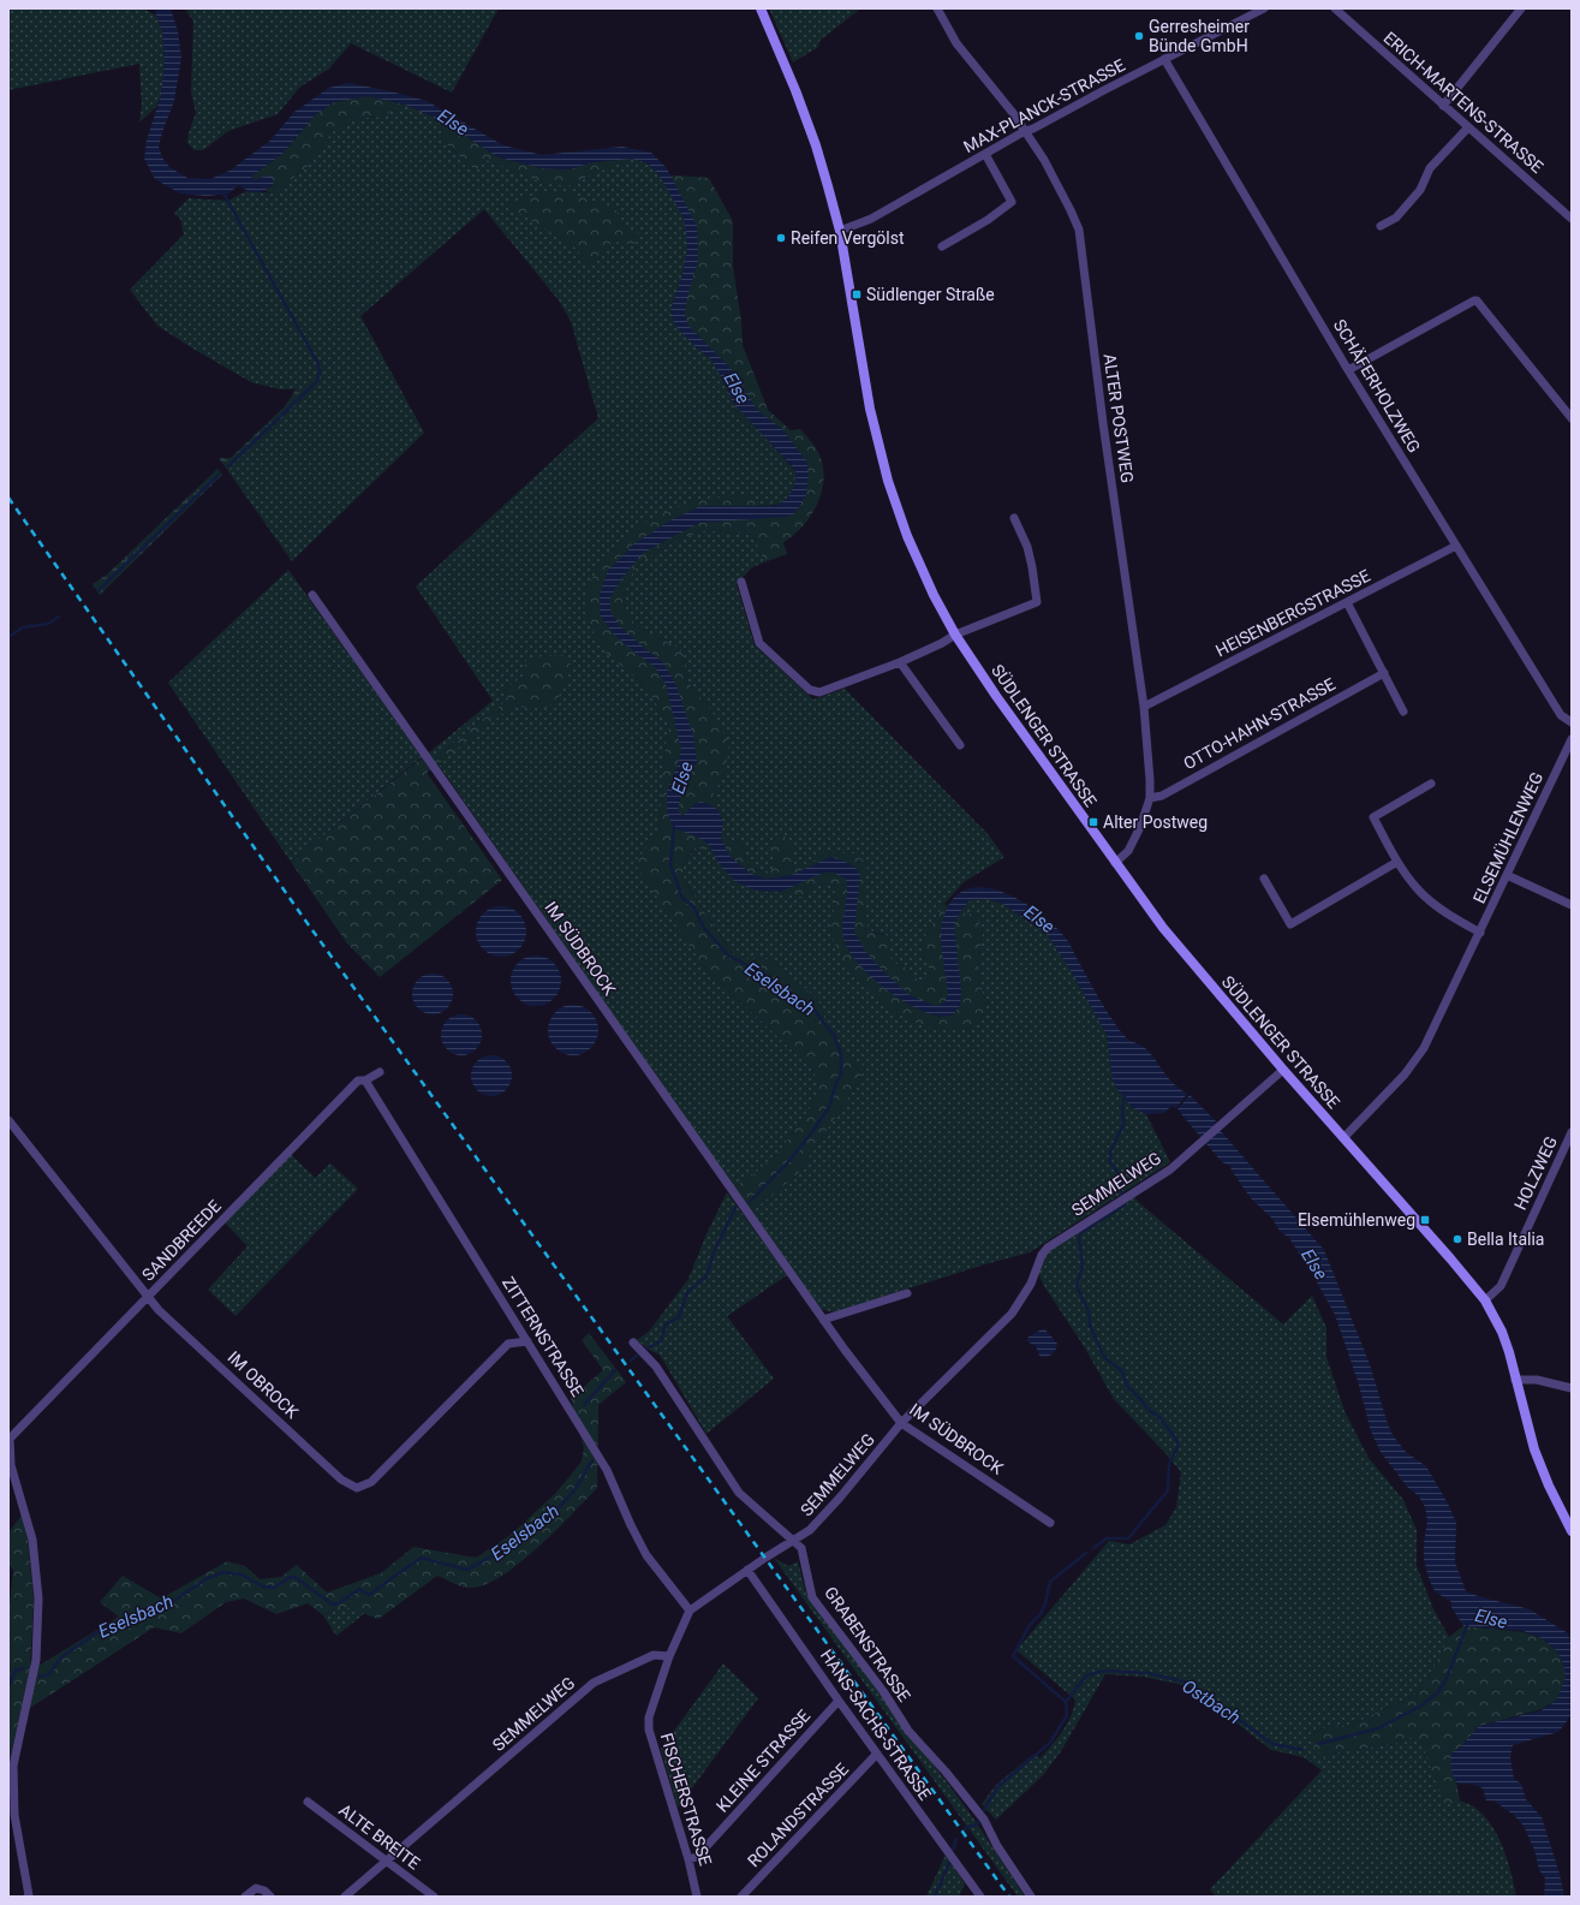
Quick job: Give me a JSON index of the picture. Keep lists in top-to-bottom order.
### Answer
{
  "streets": {
    "main road": ["SÜDLENGER STRASSE"],
    "street": [
      "ERICH-MARTENS-STRASSE",
      "MAX-PLANCK-STRASSE",
      "SCHÄFERHOLZWEG",
      "ALTER POSTWEG",
      "HEISENBERGSTRASSE",
      "OTTO-HAHN-STRASSE",
      "ELSEMÜHLENWEG",
      "IM SÜDBROCK",
      "HOLZWEG",
      "SEMMELWEG",
      "SANDBREEDE",
      "ZITTERNSTRASSE",
      "IM OBROCK",
      "GRABENSTRASSE",
      "HANS-SACHS-STRASSE",
      "KLEINE STRASSE",
      "FISCHERSTRASSE",
      "ROLANDSTRASSE",
      "ALTE BREITE"
    ]
  },
  "crossings": [
    ["MAX-PLANCK-STRASSE", "SCHÄFERHOLZWEG"],
    ["MAX-PLANCK-STRASSE", "ALTER POSTWEG"],
    ["MAX-PLANCK-STRASSE", "SÜDLENGER STRASSE"],
    ["SCHÄFERHOLZWEG", "HEISENBERGSTRASSE"],
    ["ALTER POSTWEG", "HEISENBERGSTRASSE"],
    ["ALTER POSTWEG", "OTTO-HAHN-STRASSE"],
    ["ALTER POSTWEG", "SÜDLENGER STRASSE"],
    ["SÜDLENGER STRASSE", "ELSEMÜHLENWEG"],
    ["SÜDLENGER STRASSE", "HOLZWEG"],
    ["SÜDLENGER STRASSE", "SEMMELWEG"],
    ["IM SÜDBROCK", "SEMMELWEG"],
    ["SEMMELWEG", "ZITTERNSTRASSE"],
    ["SEMMELWEG", "GRABENSTRASSE"],
    ["SEMMELWEG", "HANS-SACHS-STRASSE"],
    ["SEMMELWEG", "FISCHERSTRASSE"],
    ["SEMMELWEG", "ALTE BREITE"],
    ["SANDBREEDE", "ZITTERNSTRASSE"],
    ["SANDBREEDE", "IM OBROCK"],
    ["ZITTERNSTRASSE", "IM OBROCK"],
    ["HANS-SACHS-STRASSE", "KLEINE STRASSE"],
    ["HANS-SACHS-STRASSE", "ROLANDSTRASSE"],
    ["KLEINE STRASSE", "FISCHERSTRASSE"]
  ],
  "water": ["Else", "Eselsbach", "Ostbach"],
  "places": {
    "other": ["Gerresheimer Bünde GmbH", "Reifen Vergölst", "Bella Italia"],
    "transit": ["Südlenger Straße", "Alter Postweg", "Elsemühlenweg"]
  }
}
